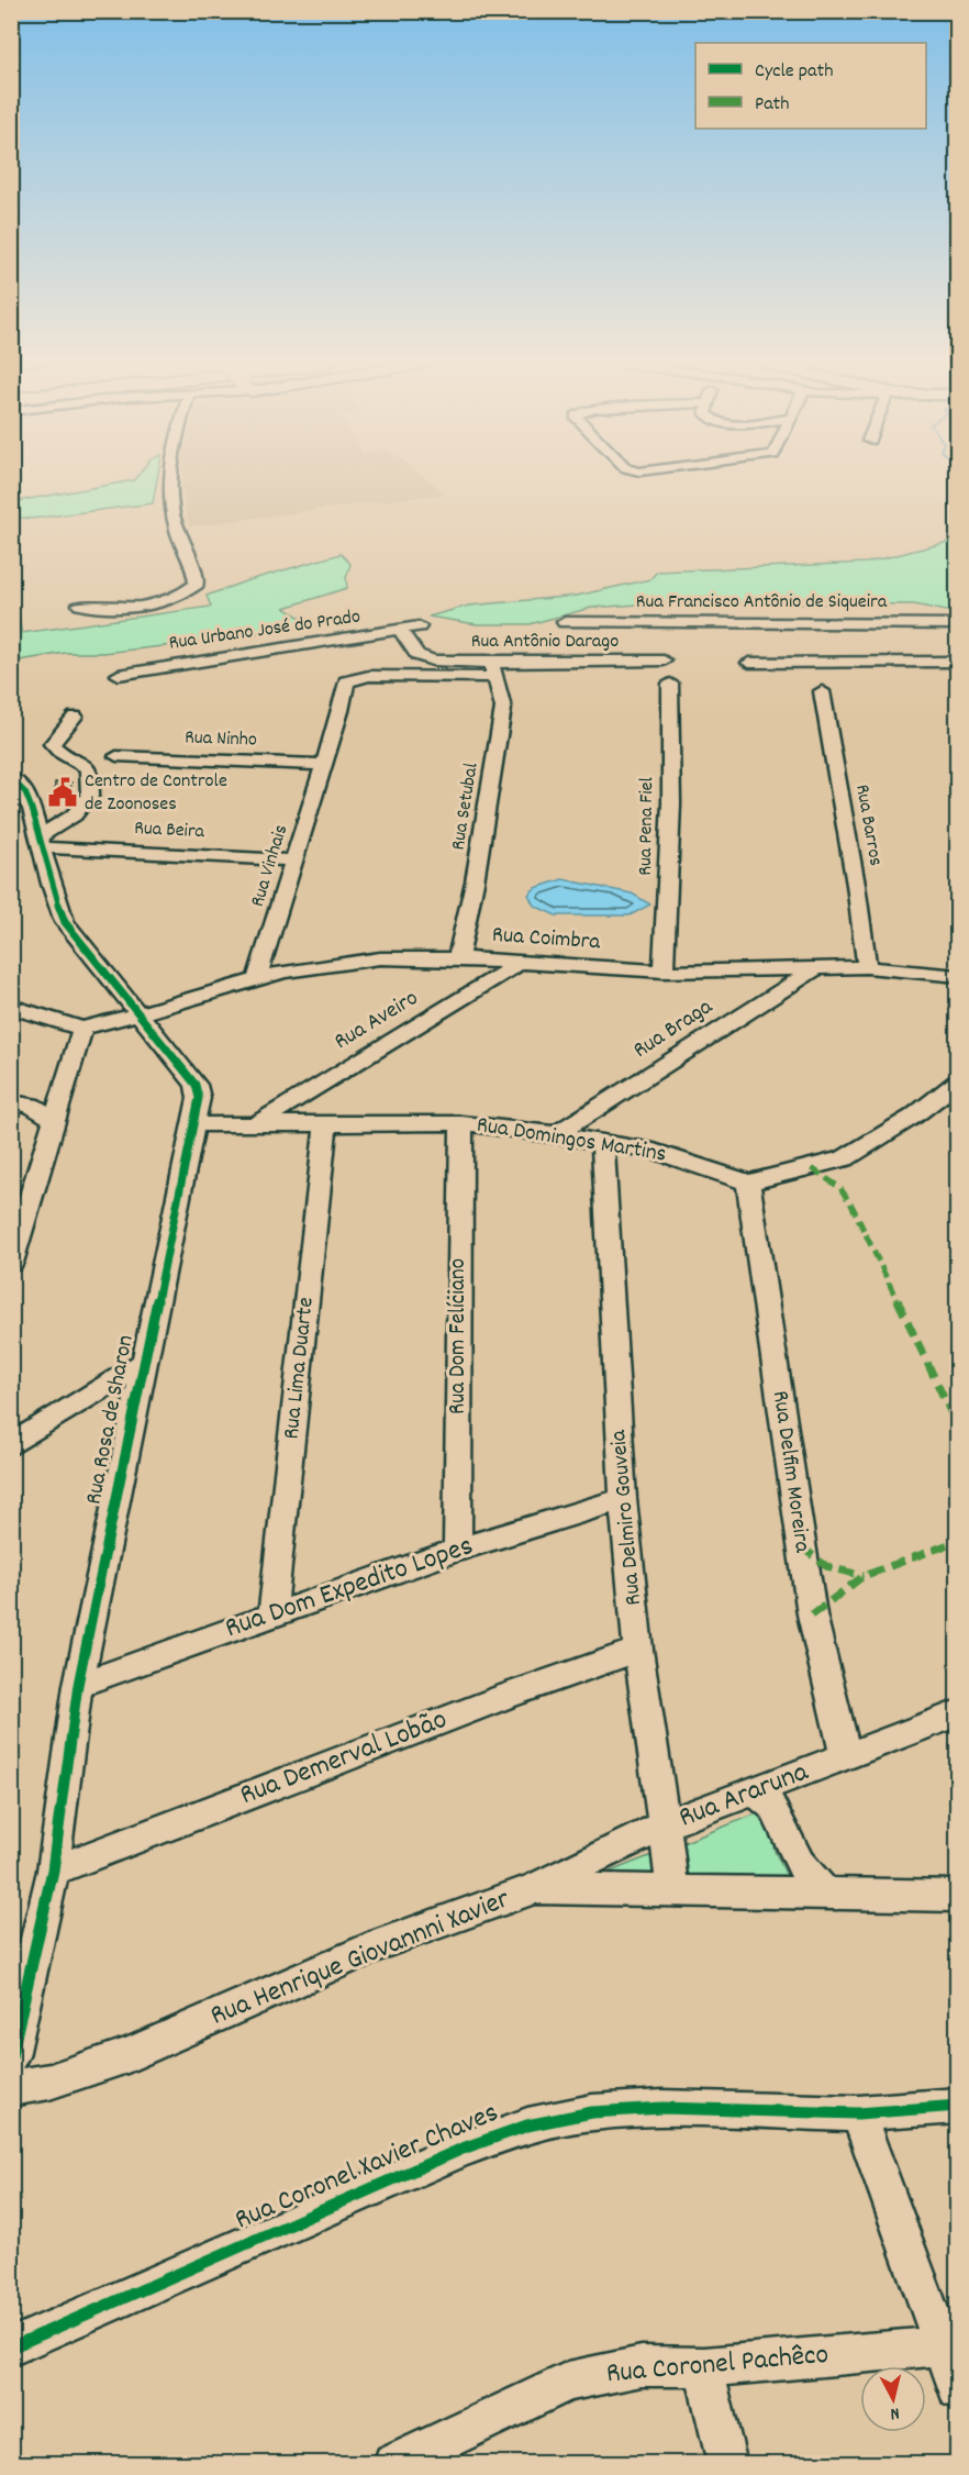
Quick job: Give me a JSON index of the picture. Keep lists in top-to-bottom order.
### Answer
{
  "streets": {
    "street": [
      "Rua Francisco Antônio de Siqueira",
      "Rua Urbano José do Prado",
      "Rua Antônio Darago",
      "Rua Ninho",
      "Rua Setubal",
      "Rua Barros",
      "Rua Pena Fiel",
      "Rua Beira",
      "Rua Vinhais",
      "Rua Coimbra",
      "Rua Aveiro",
      "Rua Braga",
      "Rua Domingos Martins",
      "Rua Dom Felíciano",
      "Rua Lima Duarte",
      "Rua Rosa de Sharon",
      "Rua Delfim Moreira",
      "Rua Delmiro Gouveia",
      "Rua Dom Expedito Lopes",
      "Rua Demerval Lobão",
      "Rua Araruna",
      "Rua Henrique Giovannni Xavier",
      "Rua Coronel Xavier Chaves",
      "Rua Coronel Pachêco"
    ]
  },
  "crossings": [
    ["Rua Francisco Antônio de Siqueira", "Rua Antônio Darago"],
    ["Rua Francisco Antônio de Siqueira", "Rua Pena Fiel"],
    ["Rua Antônio Darago", "Rua Setubal"],
    ["Rua Antônio Darago", "Rua Pena Fiel"],
    ["Rua Ninho", "Rua Vinhais"],
    ["Rua Setubal", "Rua Coimbra"],
    ["Rua Barros", "Rua Coimbra"],
    ["Rua Pena Fiel", "Rua Coimbra"],
    ["Rua Beira", "Rua Vinhais"],
    ["Rua Beira", "Rua Rosa de Sharon"],
    ["Rua Vinhais", "Rua Coimbra"],
    ["Rua Coimbra", "Rua Aveiro"],
    ["Rua Coimbra", "Rua Braga"],
    ["Rua Coimbra", "Rua Rosa de Sharon"],
    ["Rua Aveiro", "Rua Domingos Martins"],
    ["Rua Braga", "Rua Domingos Martins"],
    ["Rua Domingos Martins", "Rua Dom Felíciano"],
    ["Rua Domingos Martins", "Rua Lima Duarte"],
    ["Rua Domingos Martins", "Rua Rosa de Sharon"],
    ["Rua Domingos Martins", "Rua Delfim Moreira"],
    ["Rua Domingos Martins", "Rua Delmiro Gouveia"],
    ["Rua Dom Felíciano", "Rua Dom Expedito Lopes"],
    ["Rua Lima Duarte", "Rua Dom Expedito Lopes"],
    ["Rua Rosa de Sharon", "Rua Dom Expedito Lopes"],
    ["Rua Rosa de Sharon", "Rua Demerval Lobão"],
    ["Rua Delfim Moreira", "Rua Araruna"],
    ["Rua Delmiro Gouveia", "Rua Dom Expedito Lopes"],
    ["Rua Delmiro Gouveia", "Rua Demerval Lobão"],
    ["Rua Delmiro Gouveia", "Rua Araruna"],
    ["Rua Delmiro Gouveia", "Rua Henrique Giovannni Xavier"],
    ["Rua Araruna", "Rua Henrique Giovannni Xavier"]
  ],
  "places": {
    "public building": ["Centro de Controle de Zoonoses"]
  },
  "legend": ["Cycle path", "Path"],
  "north": "bottom"
}
